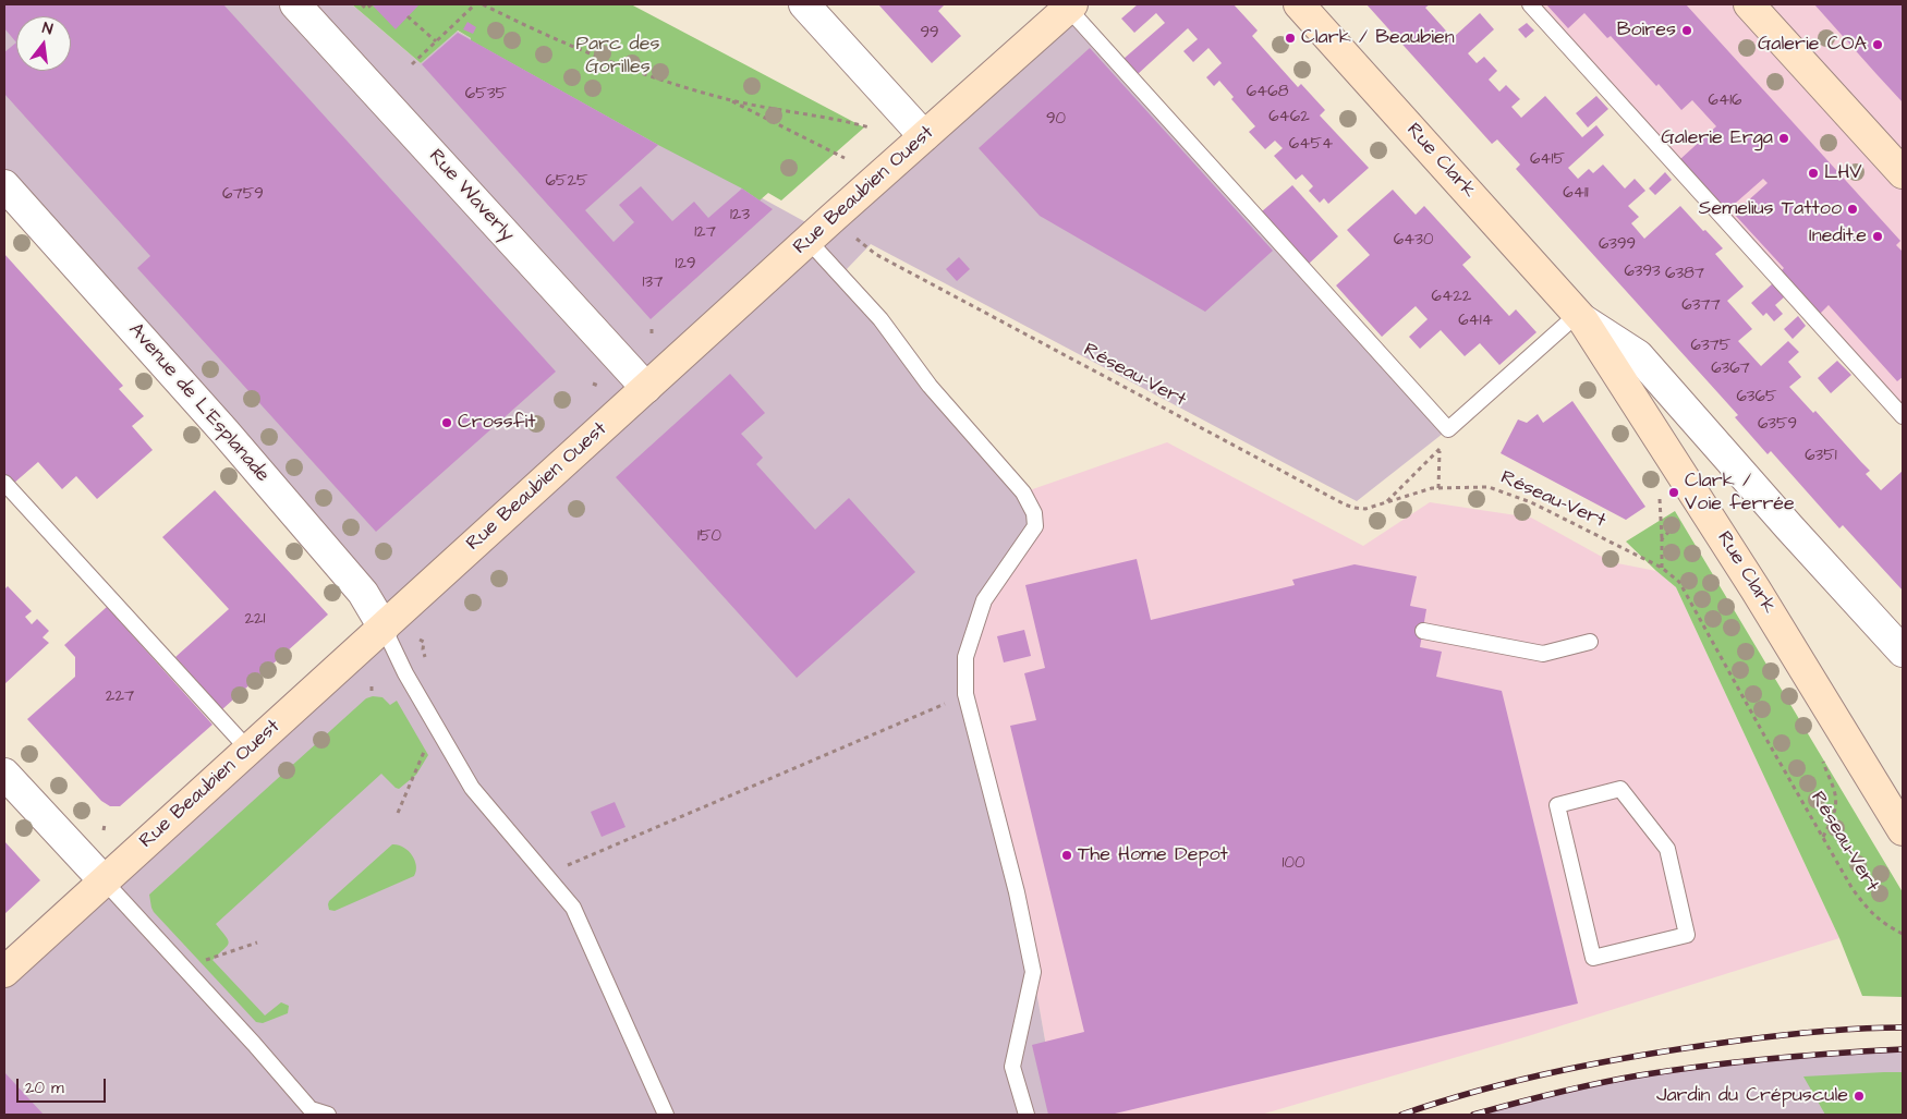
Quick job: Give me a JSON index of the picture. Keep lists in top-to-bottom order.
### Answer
{
  "streets": {
    "street": [
      "Rue Clark",
      "Rue Beaubien Ouest",
      "Rue Waverly",
      "Avenue de L'Esplanade"
    ],
    "path": ["Réseau-Vert"]
  },
  "crossings": [
    ["Rue Beaubien Ouest", "Rue Waverly"],
    ["Rue Beaubien Ouest", "Avenue de L'Esplanade"]
  ],
  "parks": ["Parc des Gorilles"],
  "places": [
    "Boires",
    "Clark / Beaubien",
    "Galerie COA",
    "Galerie Erga",
    "LHV",
    "Semelius Tattoo",
    "Inedit.e",
    "Crossfit",
    "Clark / Voie ferrée",
    "The Home Depot",
    "Jardin du Crépuscule"
  ],
  "house_numbers": [
    "99",
    "6468",
    "6535",
    "6416",
    "6462",
    "90",
    "6454",
    "6415",
    "6525",
    "6411",
    "6759",
    "123",
    "127",
    "6430",
    "6399",
    "129",
    "6393",
    "6387",
    "137",
    "6422",
    "6377",
    "6414",
    "6375",
    "6367",
    "6365",
    "6359",
    "6351",
    "150",
    "221",
    "227",
    "100"
  ],
  "scale_bar": "20 m",
  "north": "top"
}
